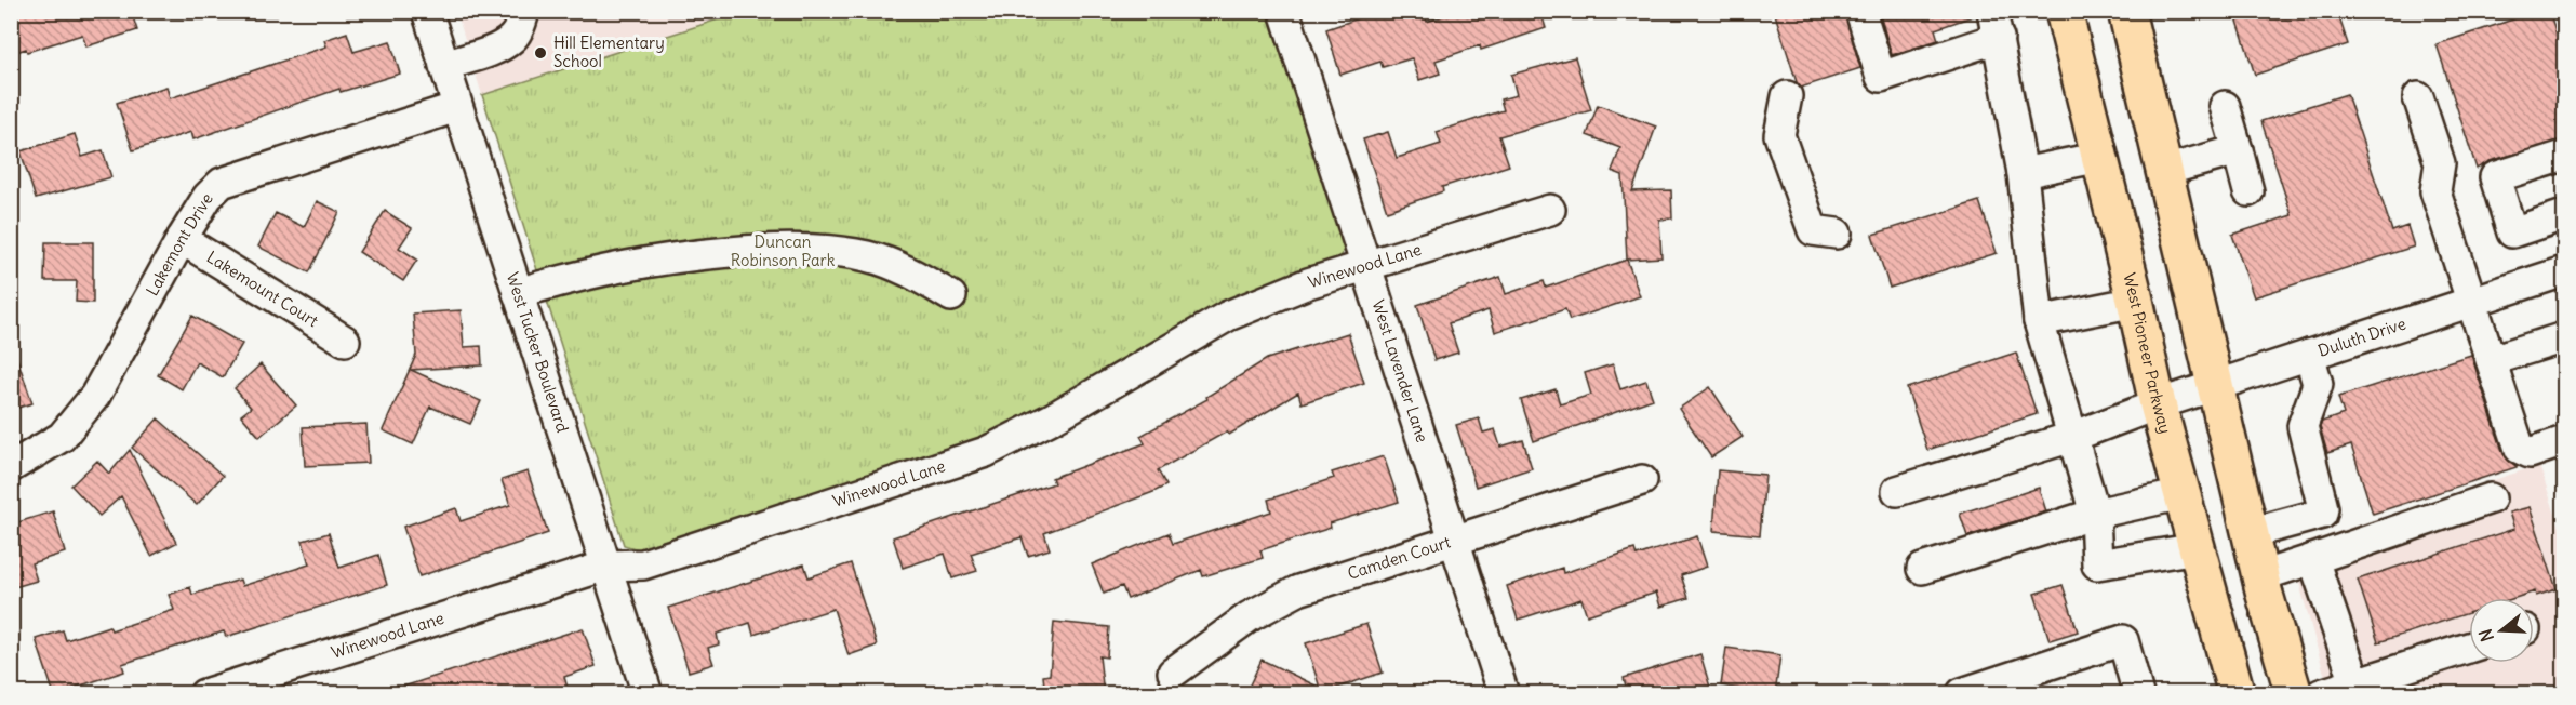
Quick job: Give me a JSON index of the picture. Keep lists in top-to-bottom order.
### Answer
{
  "streets": {
    "main road": ["West Pioneer Parkway"],
    "street": [
      "Lakemont Drive",
      "Winewood Lane",
      "Lakemount Court",
      "Duluth Drive",
      "West Tucker Boulevard",
      "West Lavender Lane",
      "Camden Court"
    ]
  },
  "crossings": [
    ["Lakemont Drive", "Lakemount Court"],
    ["Lakemont Drive", "West Tucker Boulevard"],
    ["Winewood Lane", "West Tucker Boulevard"],
    ["Winewood Lane", "West Lavender Lane"],
    ["Duluth Drive", "West Pioneer Parkway"],
    ["West Lavender Lane", "Camden Court"]
  ],
  "parks": ["Duncan Robinson Park"],
  "places": ["Hill Elementary School"],
  "north": "left"
}
